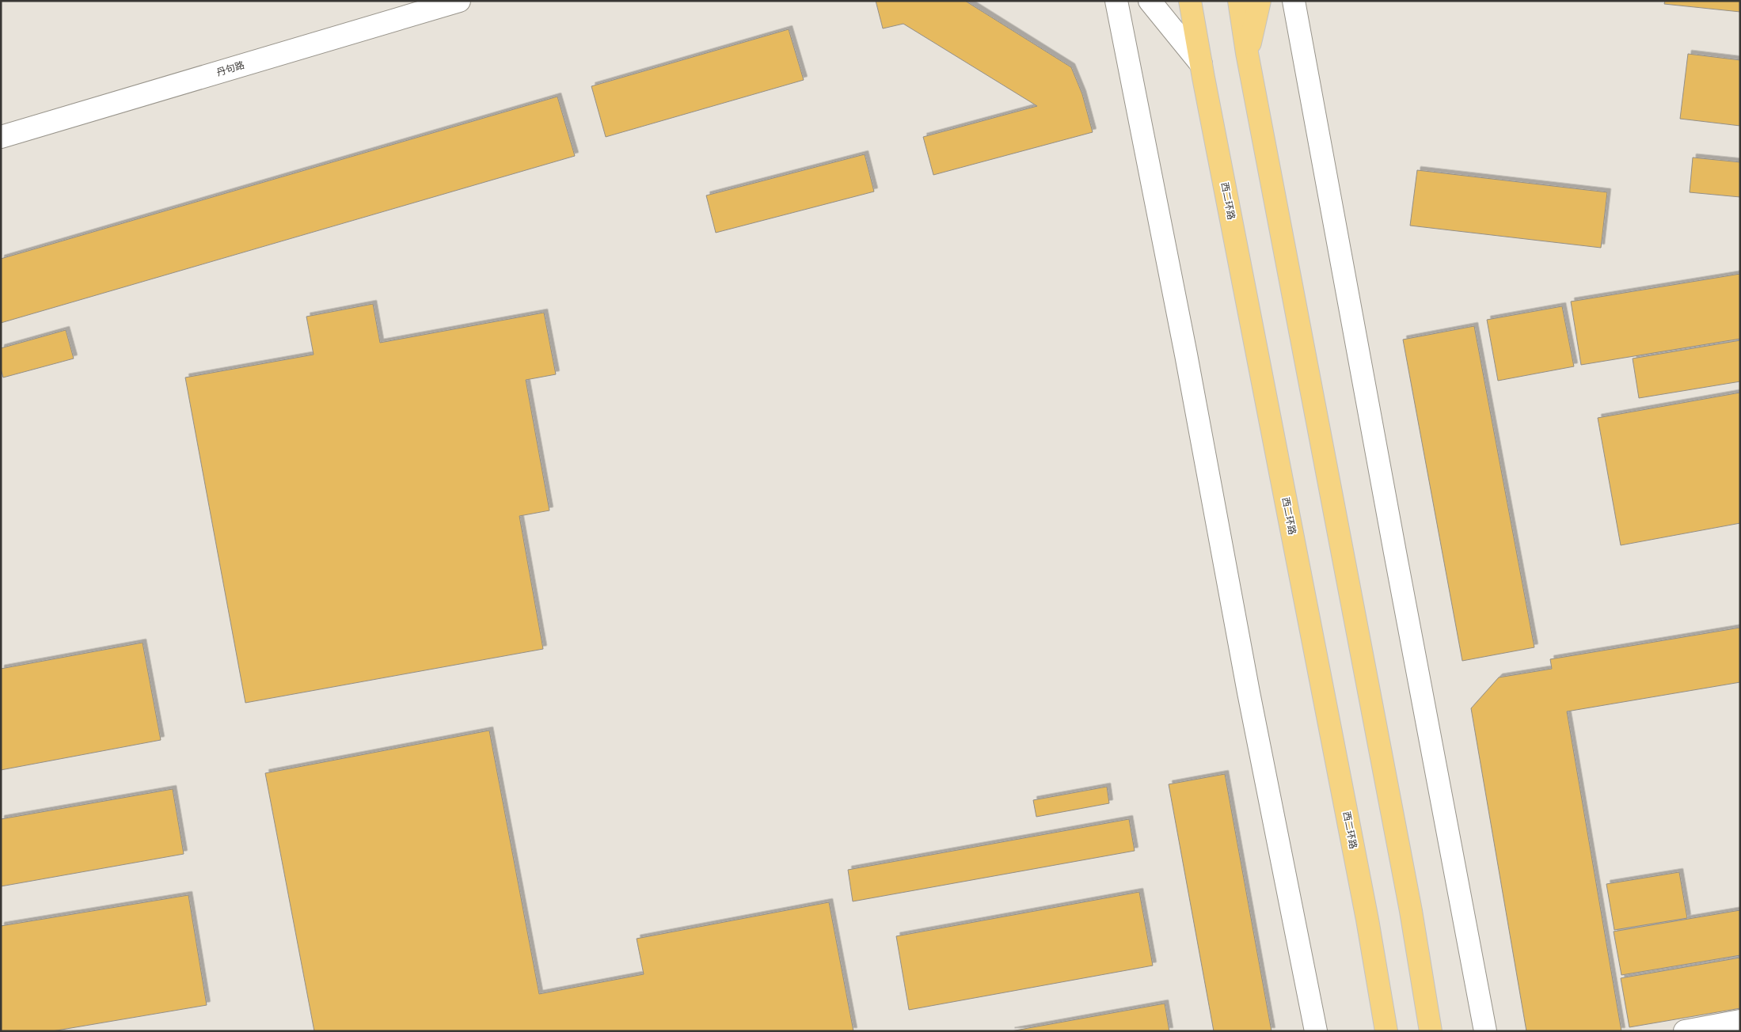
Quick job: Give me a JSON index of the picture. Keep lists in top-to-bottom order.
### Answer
{
  "streets": {
    "main road": ["西二环路"],
    "street": ["丹句路"]
  }
}
